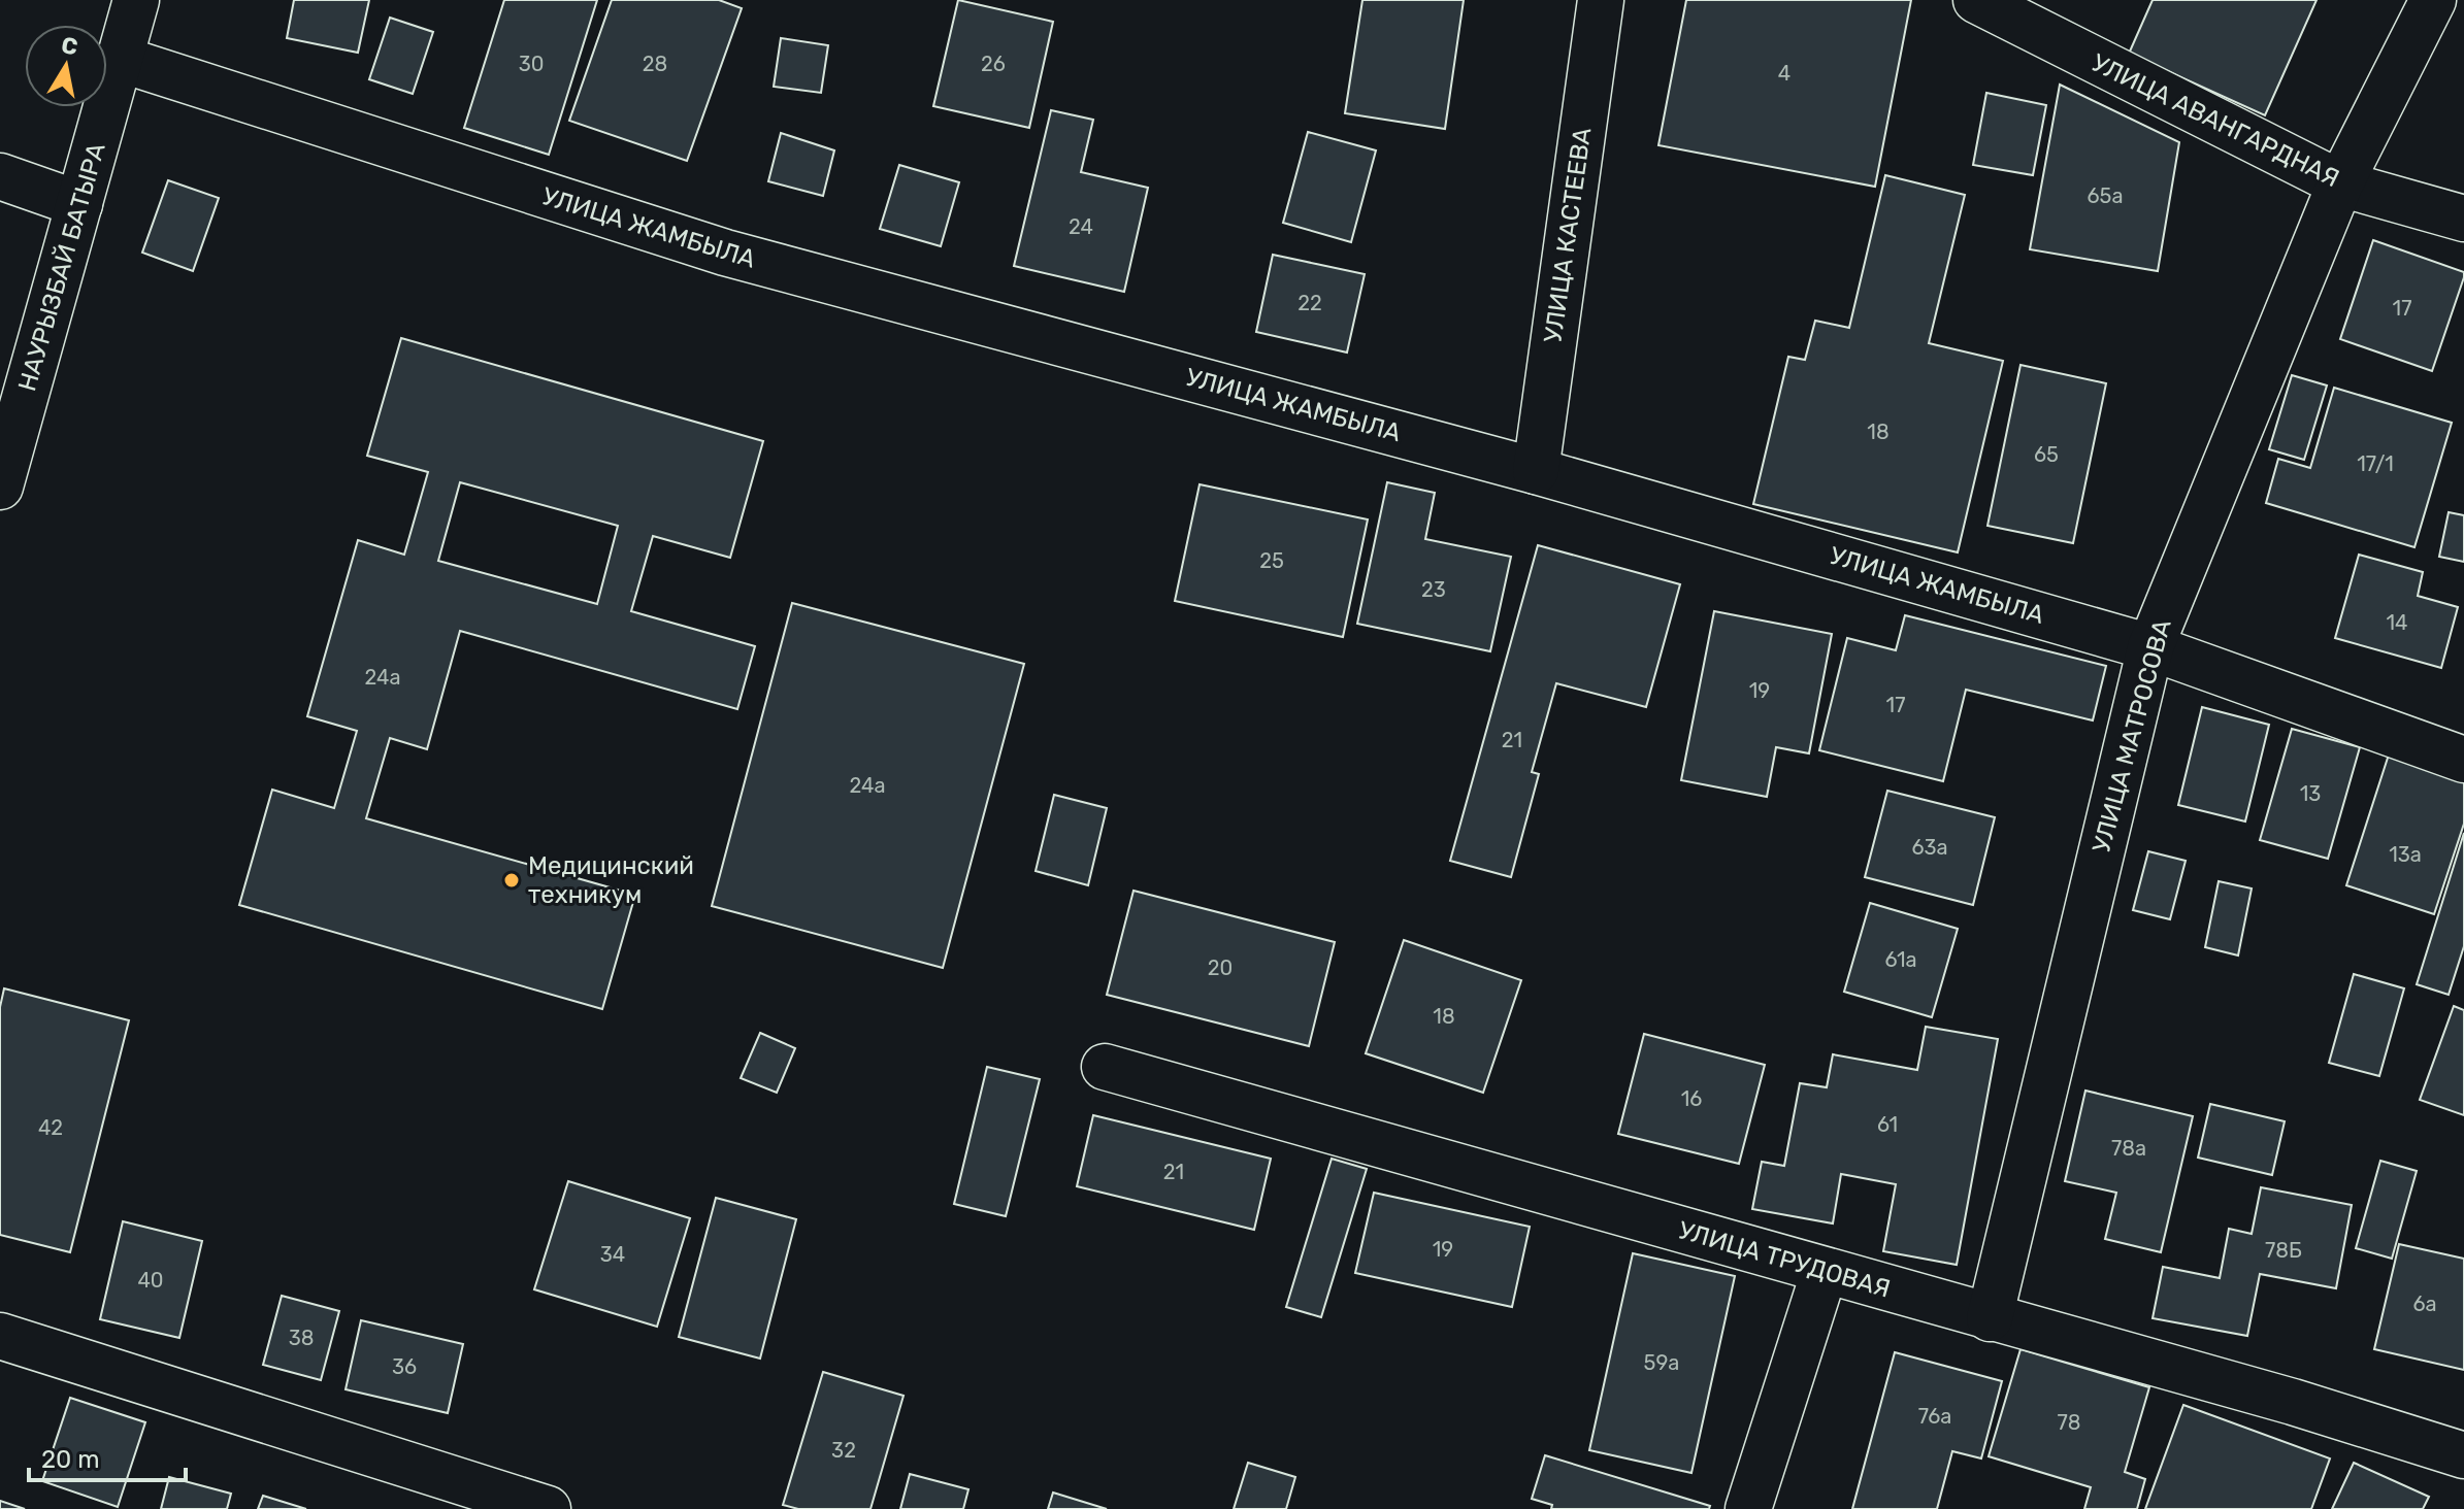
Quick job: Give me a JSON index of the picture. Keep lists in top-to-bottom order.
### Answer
{
  "streets": {
    "street": [
      "УЛИЦА АВАНГАРДНАЯ",
      "УЛИЦА ЖАМБЫЛА",
      "УЛИЦА КАСТЕЕВА",
      "НАУРЫЗБАЙ БАТЫРА",
      "УЛИЦА МАТРОСОВА",
      "УЛИЦА ТРУДОВАЯ"
    ]
  },
  "crossings": [
    ["УЛИЦА АВАНГАРДНАЯ", "УЛИЦА МАТРОСОВА"],
    ["УЛИЦА ЖАМБЫЛА", "УЛИЦА КАСТЕЕВА"],
    ["УЛИЦА ЖАМБЫЛА", "НАУРЫЗБАЙ БАТЫРА"],
    ["УЛИЦА ЖАМБЫЛА", "УЛИЦА МАТРОСОВА"],
    ["УЛИЦА МАТРОСОВА", "УЛИЦА ТРУДОВАЯ"]
  ],
  "places": ["Медицинский техникум"],
  "house_numbers": [
    "30",
    "28",
    "26",
    "4",
    "65а",
    "24",
    "22",
    "17",
    "18",
    "65",
    "17/1",
    "25",
    "23",
    "14",
    "24а",
    "19",
    "17",
    "21",
    "24а",
    "13",
    "63а",
    "13а",
    "61а",
    "20",
    "18",
    "16",
    "61",
    "42",
    "78а",
    "21",
    "19",
    "78Б",
    "34",
    "40",
    "6а",
    "38",
    "59а",
    "36",
    "76а",
    "78",
    "32"
  ],
  "scale_bar": "20 m",
  "north": "top"
}
